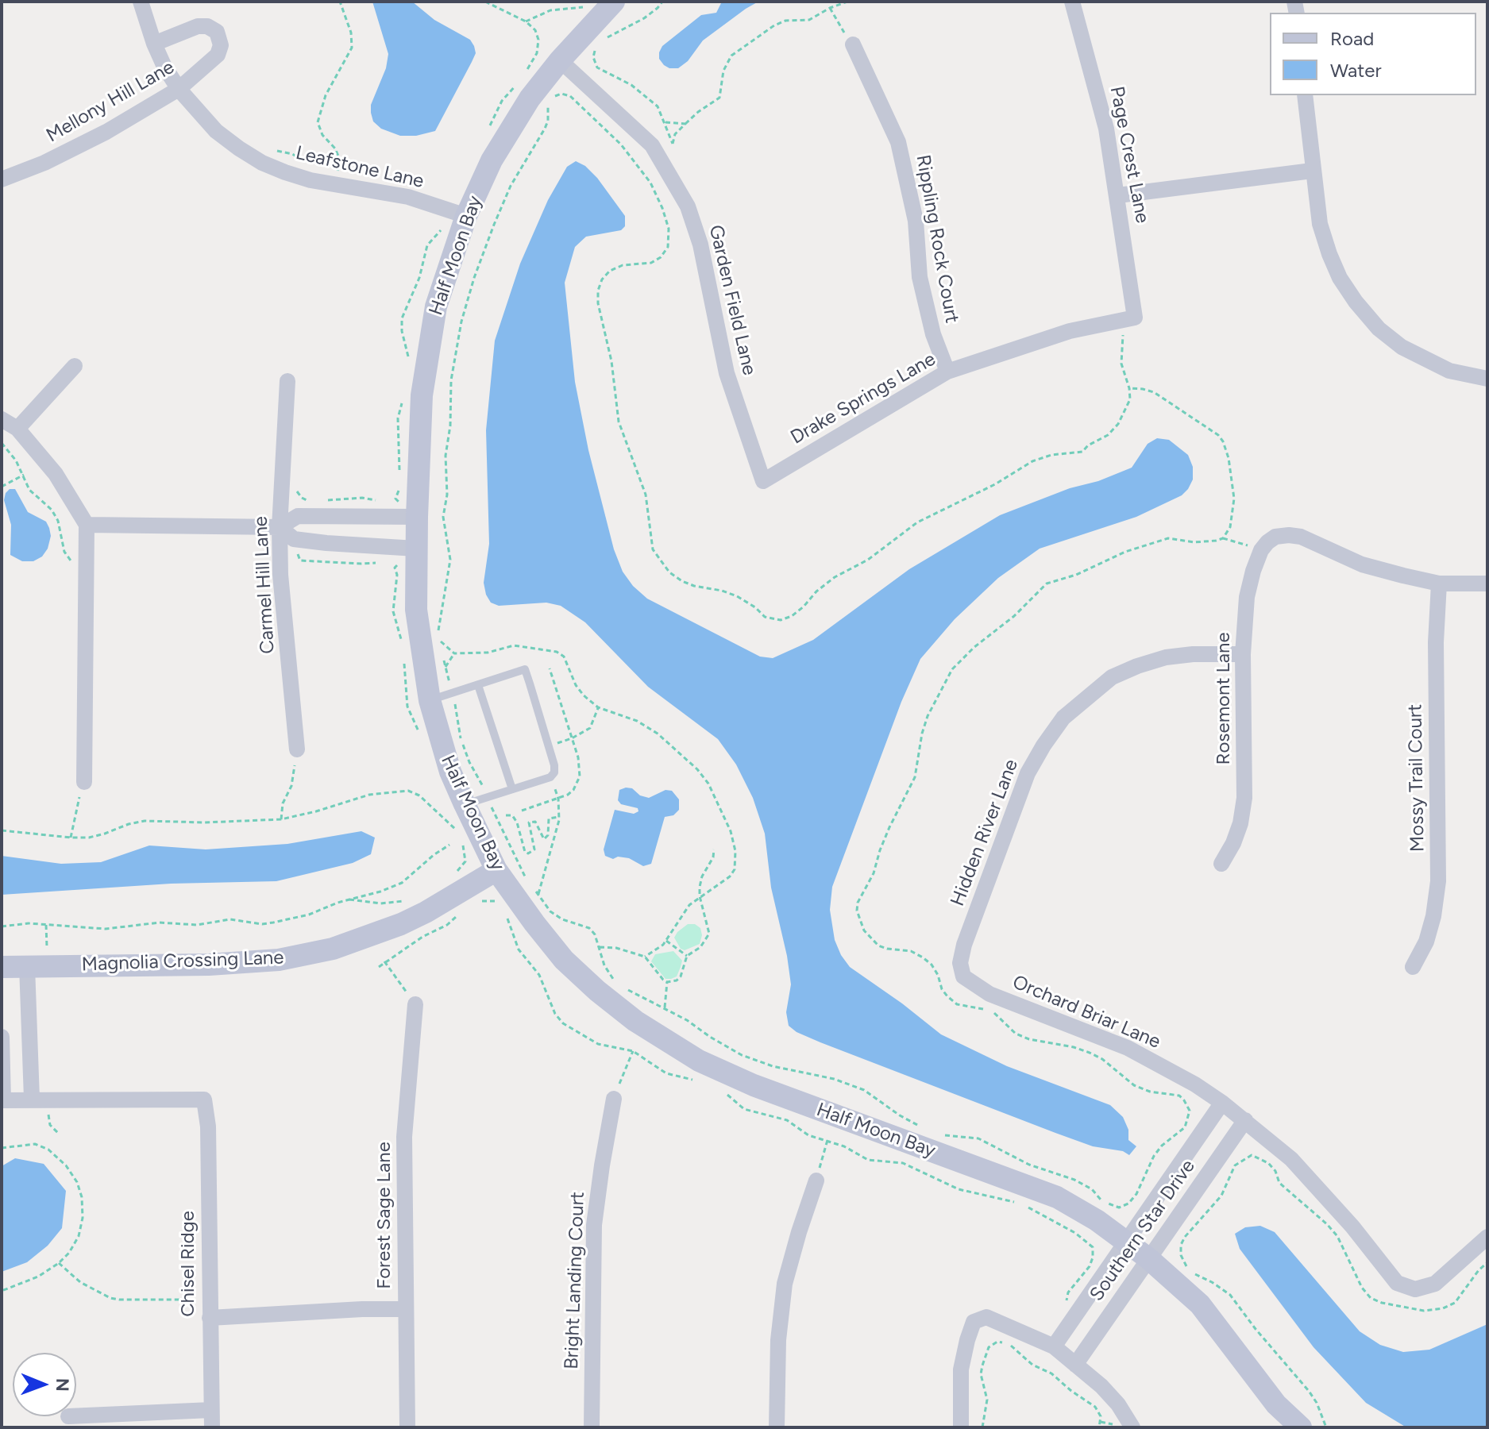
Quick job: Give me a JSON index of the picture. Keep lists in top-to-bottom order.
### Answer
{
  "streets": {
    "street": [
      "Mellony Hill Lane",
      "Page Crest Lane",
      "Leafstone Lane",
      "Rippling Rock Court",
      "Half Moon Bay",
      "Garden Field Lane",
      "Drake Springs Lane",
      "Carmel Hill Lane",
      "Rosemont Lane",
      "Mossy Trail Court",
      "Hidden River Lane",
      "Magnolia Crossing Lane",
      "Orchard Briar Lane",
      "Forest Sage Lane",
      "Southern Star Drive",
      "Chisel Ridge",
      "Bright Landing Court"
    ]
  },
  "crossings": [
    ["Mellony Hill Lane", "Leafstone Lane"],
    ["Page Crest Lane", "Drake Springs Lane"],
    ["Leafstone Lane", "Half Moon Bay"],
    ["Rippling Rock Court", "Drake Springs Lane"],
    ["Half Moon Bay", "Garden Field Lane"],
    ["Half Moon Bay", "Magnolia Crossing Lane"],
    ["Half Moon Bay", "Southern Star Drive"],
    ["Garden Field Lane", "Drake Springs Lane"],
    ["Rosemont Lane", "Mossy Trail Court"],
    ["Rosemont Lane", "Hidden River Lane"],
    ["Hidden River Lane", "Orchard Briar Lane"],
    ["Orchard Briar Lane", "Southern Star Drive"]
  ],
  "legend": ["Road", "Water"],
  "north": "right"
}
